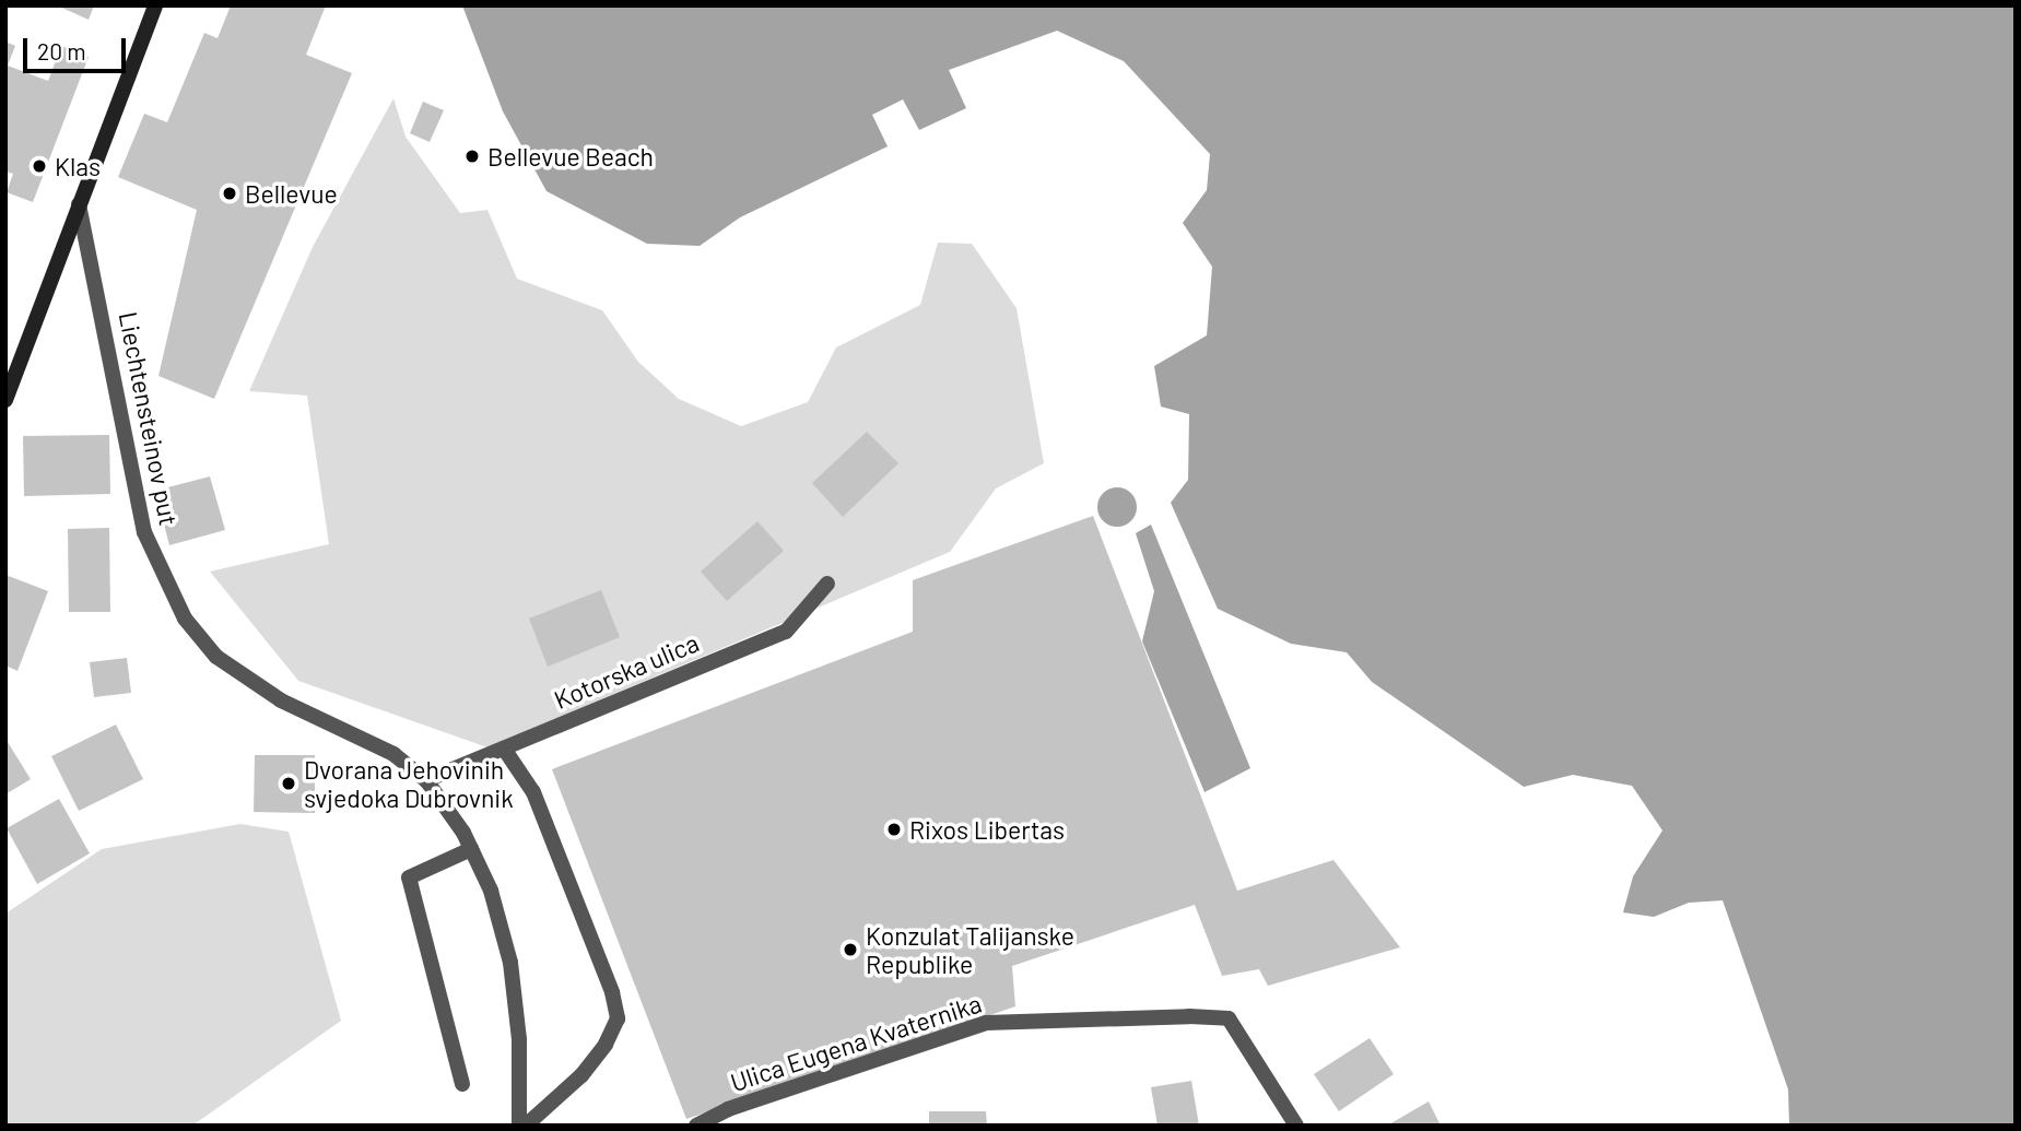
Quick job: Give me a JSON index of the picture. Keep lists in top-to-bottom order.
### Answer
{
  "streets": {
    "street": ["Liechtensteinov put", "Kotorska ulica", "Ulica Eugena Kvaternika"]
  },
  "crossings": [
    ["Liechtensteinov put", "Kotorska ulica"]
  ],
  "places": [
    "Bellevue Beach",
    "Klas",
    "Bellevue",
    "Dvorana Jehovinih svjedoka Dubrovnik",
    "Rixos Libertas",
    "Konzulat Talijanske Republike"
  ],
  "scale_bar": "20 m"
}
